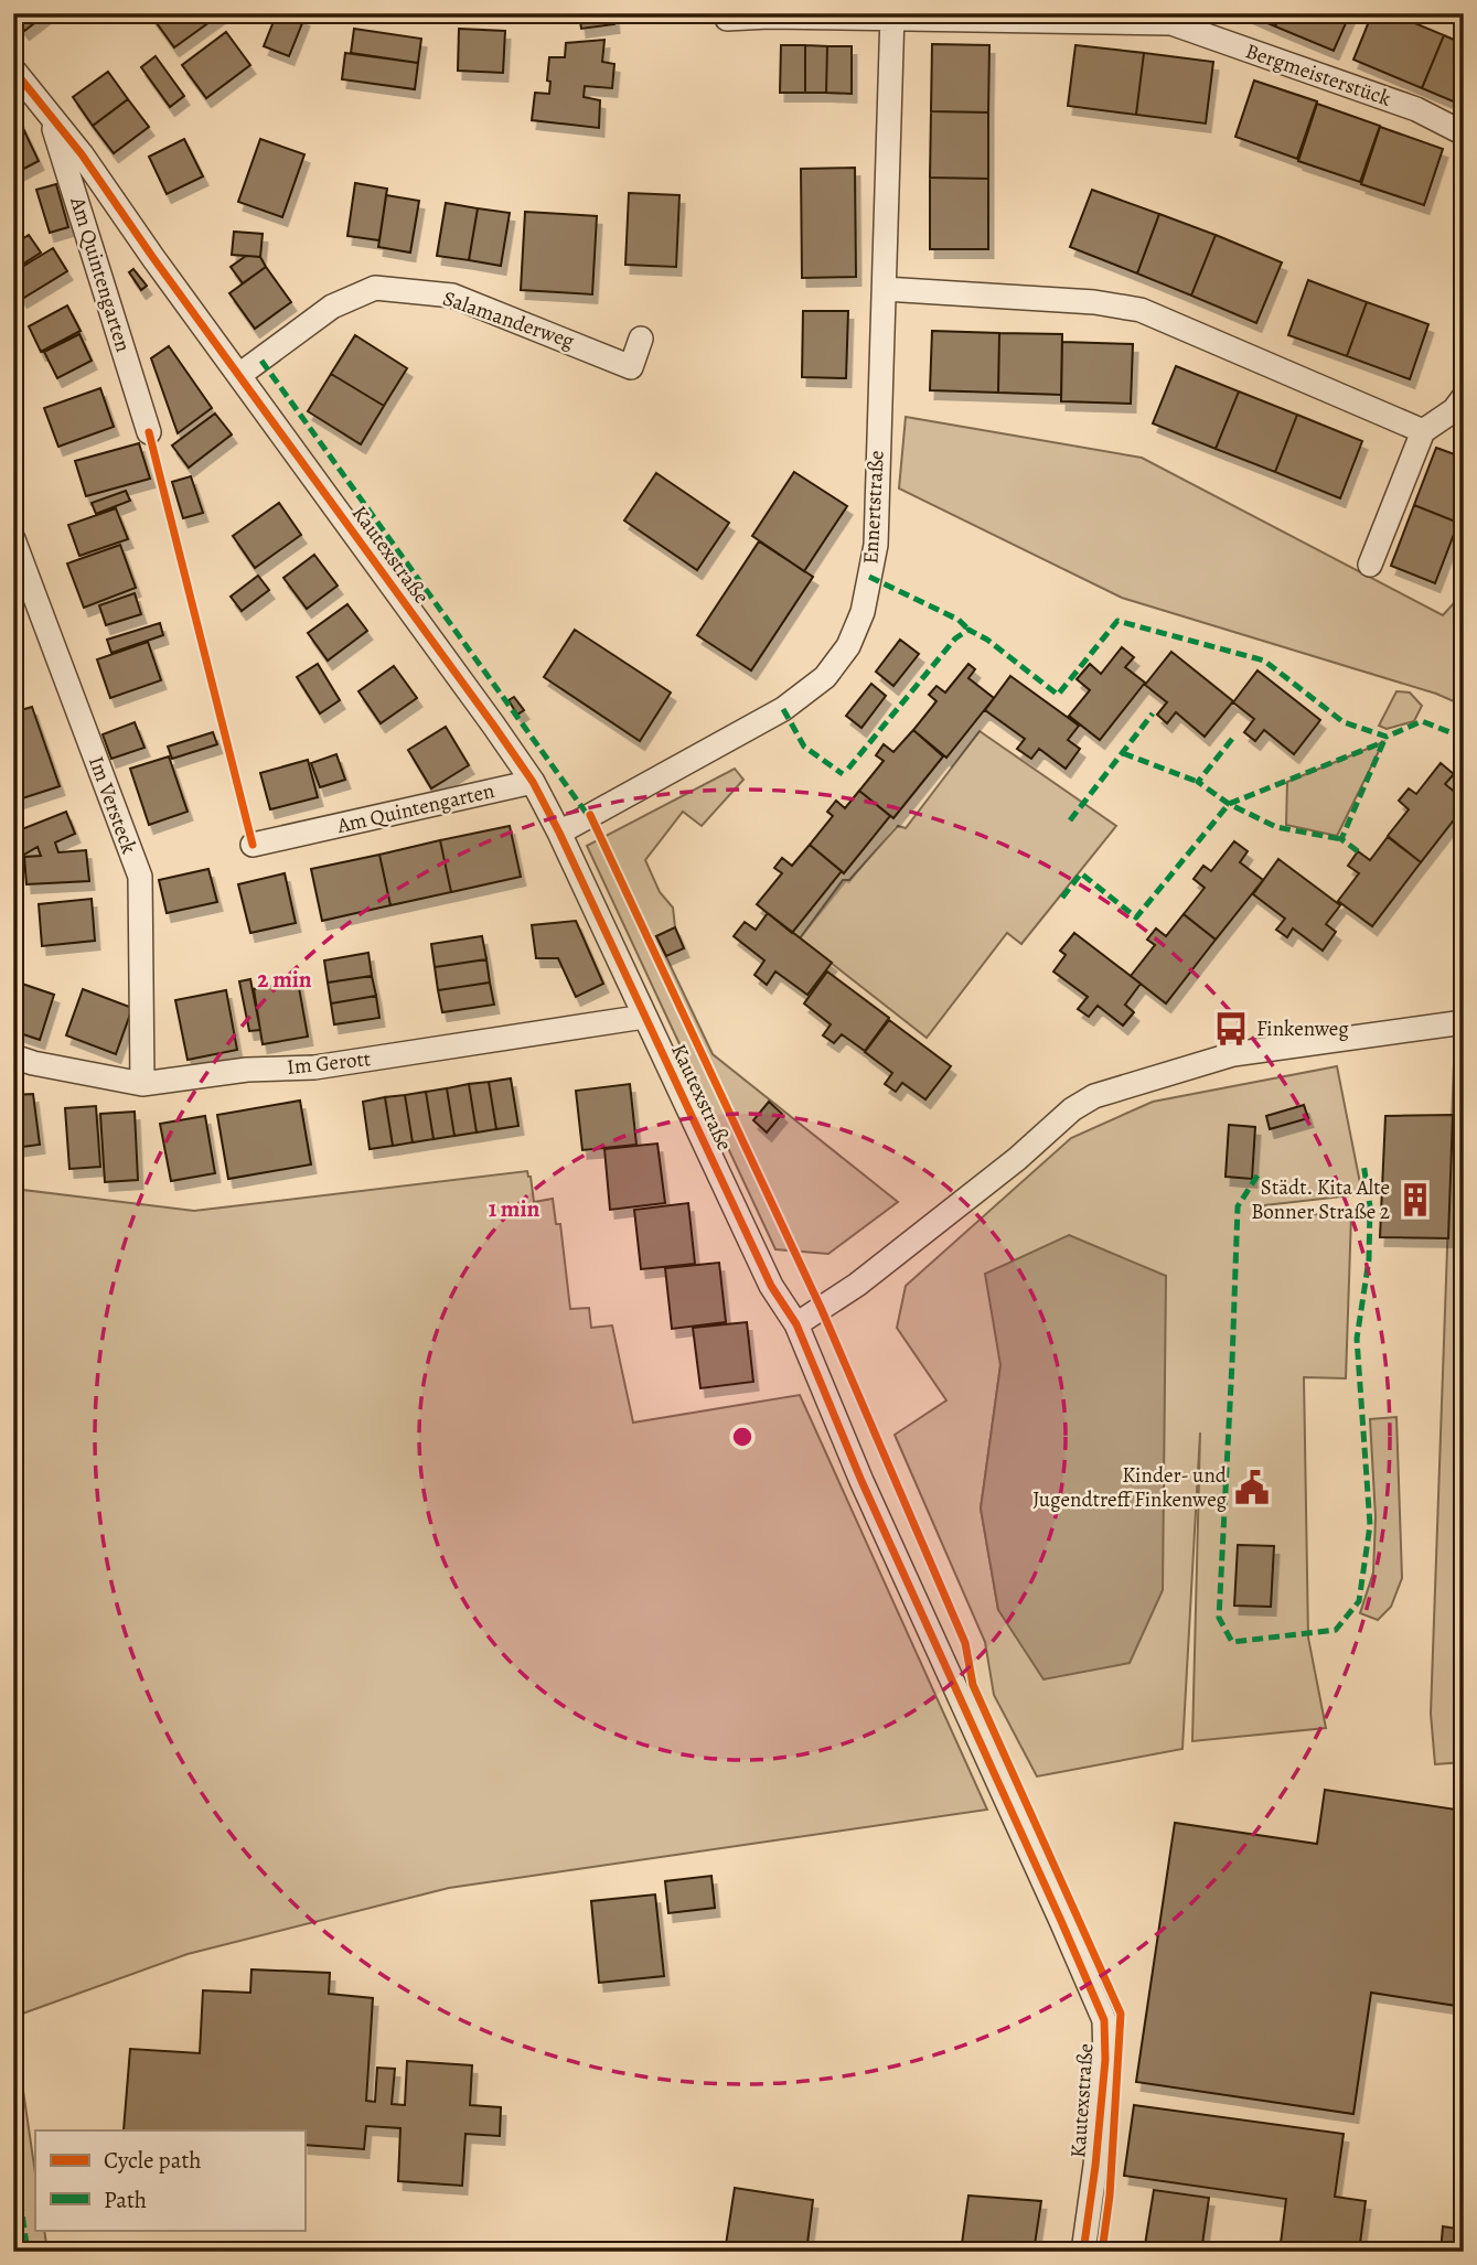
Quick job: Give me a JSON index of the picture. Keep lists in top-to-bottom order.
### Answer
{
  "streets": {
    "street": [
      "Bergmeisterstück",
      "Am Quintengarten",
      "Salamanderweg",
      "Ennertstraße",
      "Kautexstraße",
      "Im Versteck",
      "Im Gerott"
    ]
  },
  "crossings": [
    ["Bergmeisterstück", "Ennertstraße"],
    ["Am Quintengarten", "Kautexstraße"],
    ["Salamanderweg", "Kautexstraße"],
    ["Ennertstraße", "Kautexstraße"],
    ["Kautexstraße", "Im Gerott"],
    ["Im Versteck", "Im Gerott"]
  ],
  "places": {
    "bus stop": ["Finkenweg"],
    "building": ["Städt. Kita Alte Bonner Straße 2"],
    "public building": ["Kinder- und Jugendtreff Finkenweg"]
  },
  "legend": ["Cycle path", "Path"],
  "rings": ["2 min", "1 min"]
}
